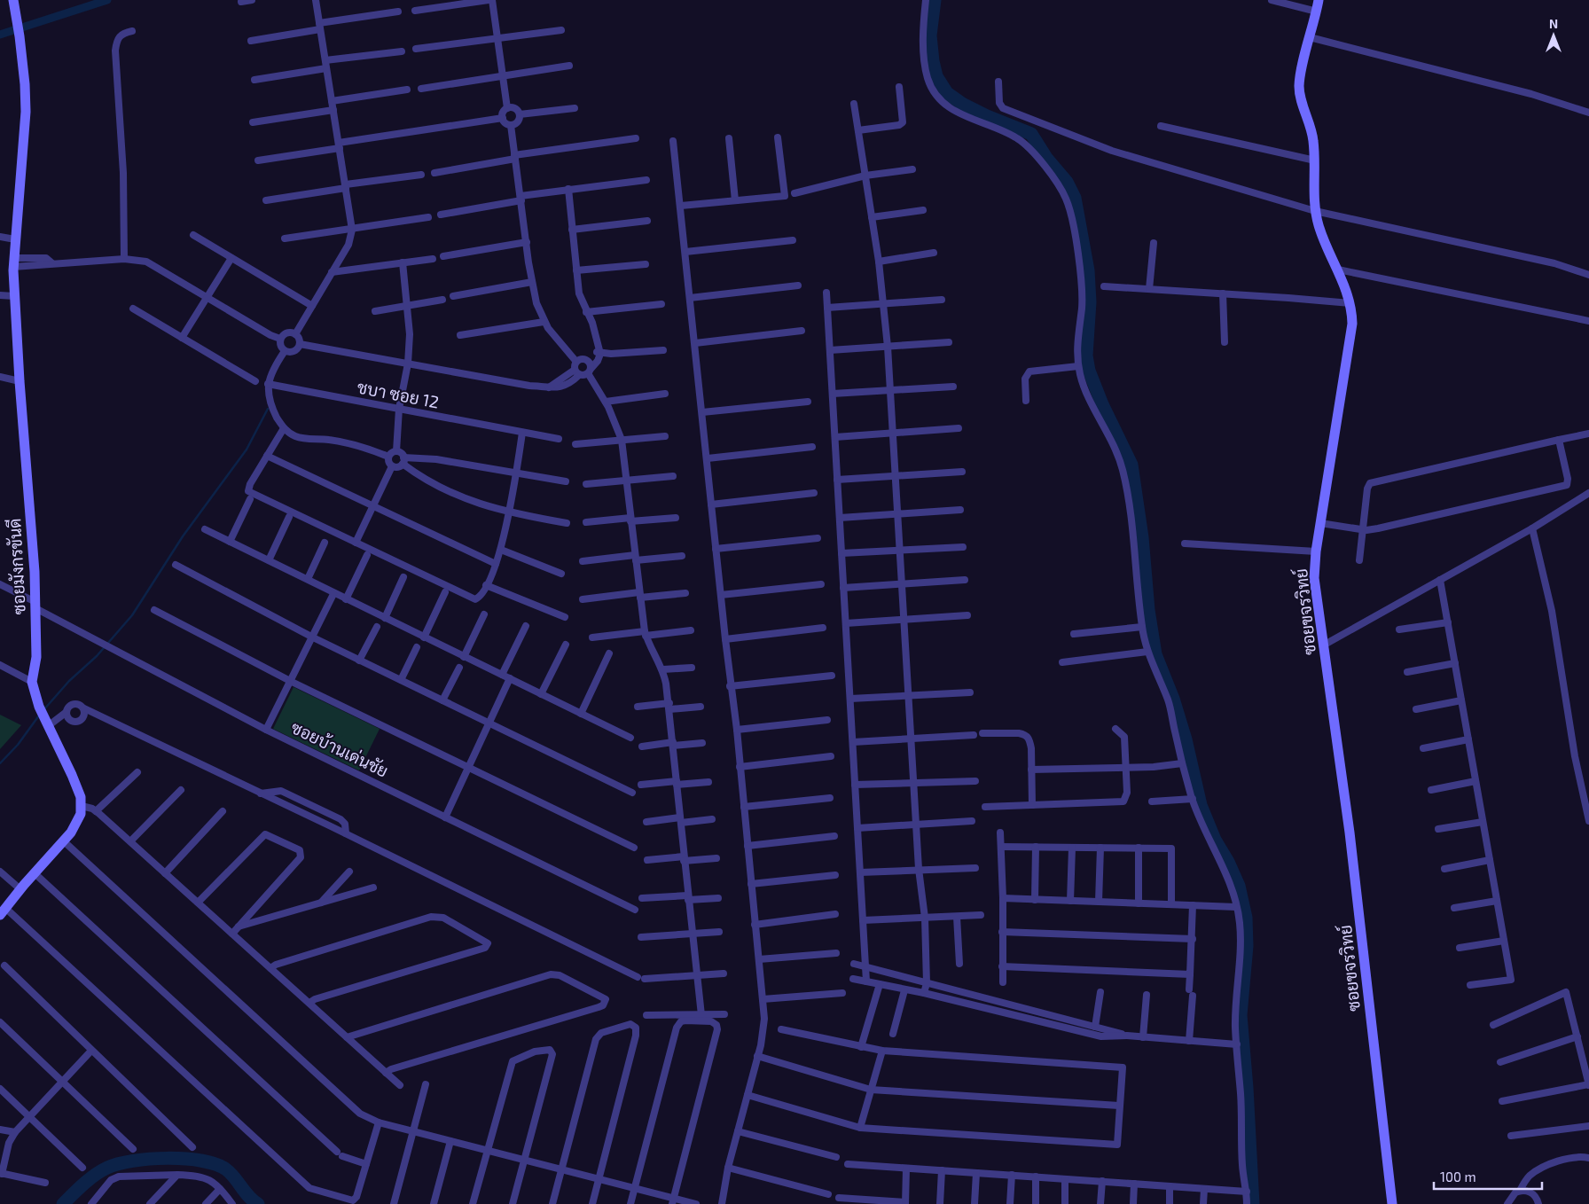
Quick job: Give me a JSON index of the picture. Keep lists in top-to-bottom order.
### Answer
{
  "streets": {
    "street": [
      "ชบา ซอย 12",
      "ซอยมังกรขันดี",
      "ซอยขจรวิทย์",
      "ซอยบ้านเด่นชัย"
    ]
  },
  "crossings": [
    ["ซอยมังกรขันดี", "ซอยบ้านเด่นชัย"]
  ],
  "scale_bar": "100 m",
  "north": "top"
}
